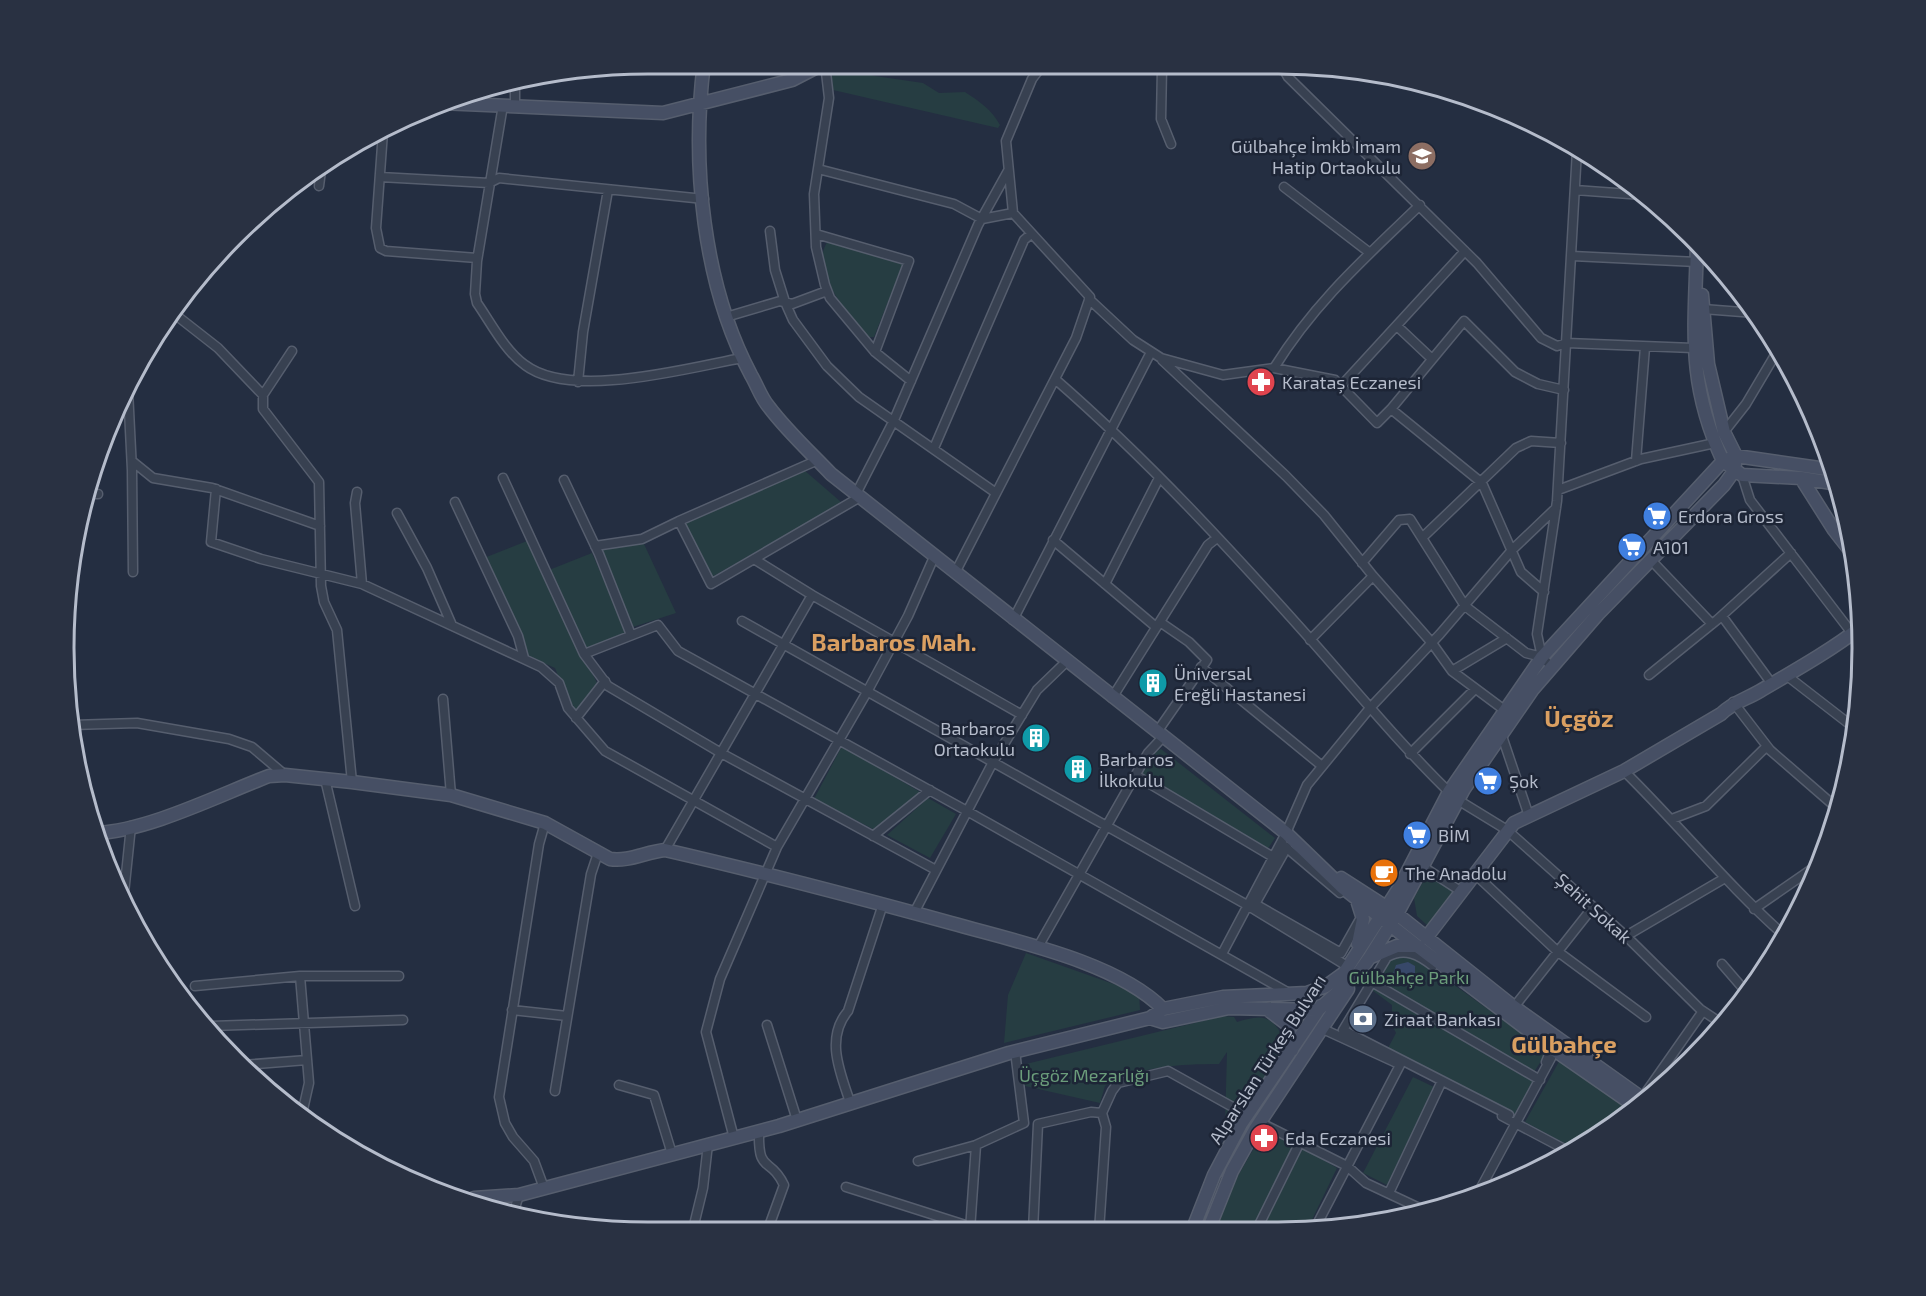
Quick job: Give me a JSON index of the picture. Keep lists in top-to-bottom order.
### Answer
{
  "streets": {
    "main road": ["Alparslan Türkeş Bulvarı"],
    "street": ["Şehit Sokak"]
  },
  "districts": ["Barbaros Mah.", "Üçgöz", "Gülbahçe"],
  "parks": ["Gülbahçe Parkı", "Üçgöz Mezarlığı"],
  "places": {
    "school or university": ["Gülbahçe İmkb İmam Hatip Ortaokulu"],
    "pharmacy": ["Karataş Eczanesi", "Eda Eczanesi"],
    "supermarket": [
      "Erdora Gross",
      "A101",
      "Şok",
      "BİM"
    ],
    "building": ["Üniversal Ereğli Hastanesi", "Barbaros Ortaokulu", "Barbaros İlkokulu"],
    "cafe": ["The Anadolu"],
    "bank": ["Ziraat Bankası"]
  }
}
